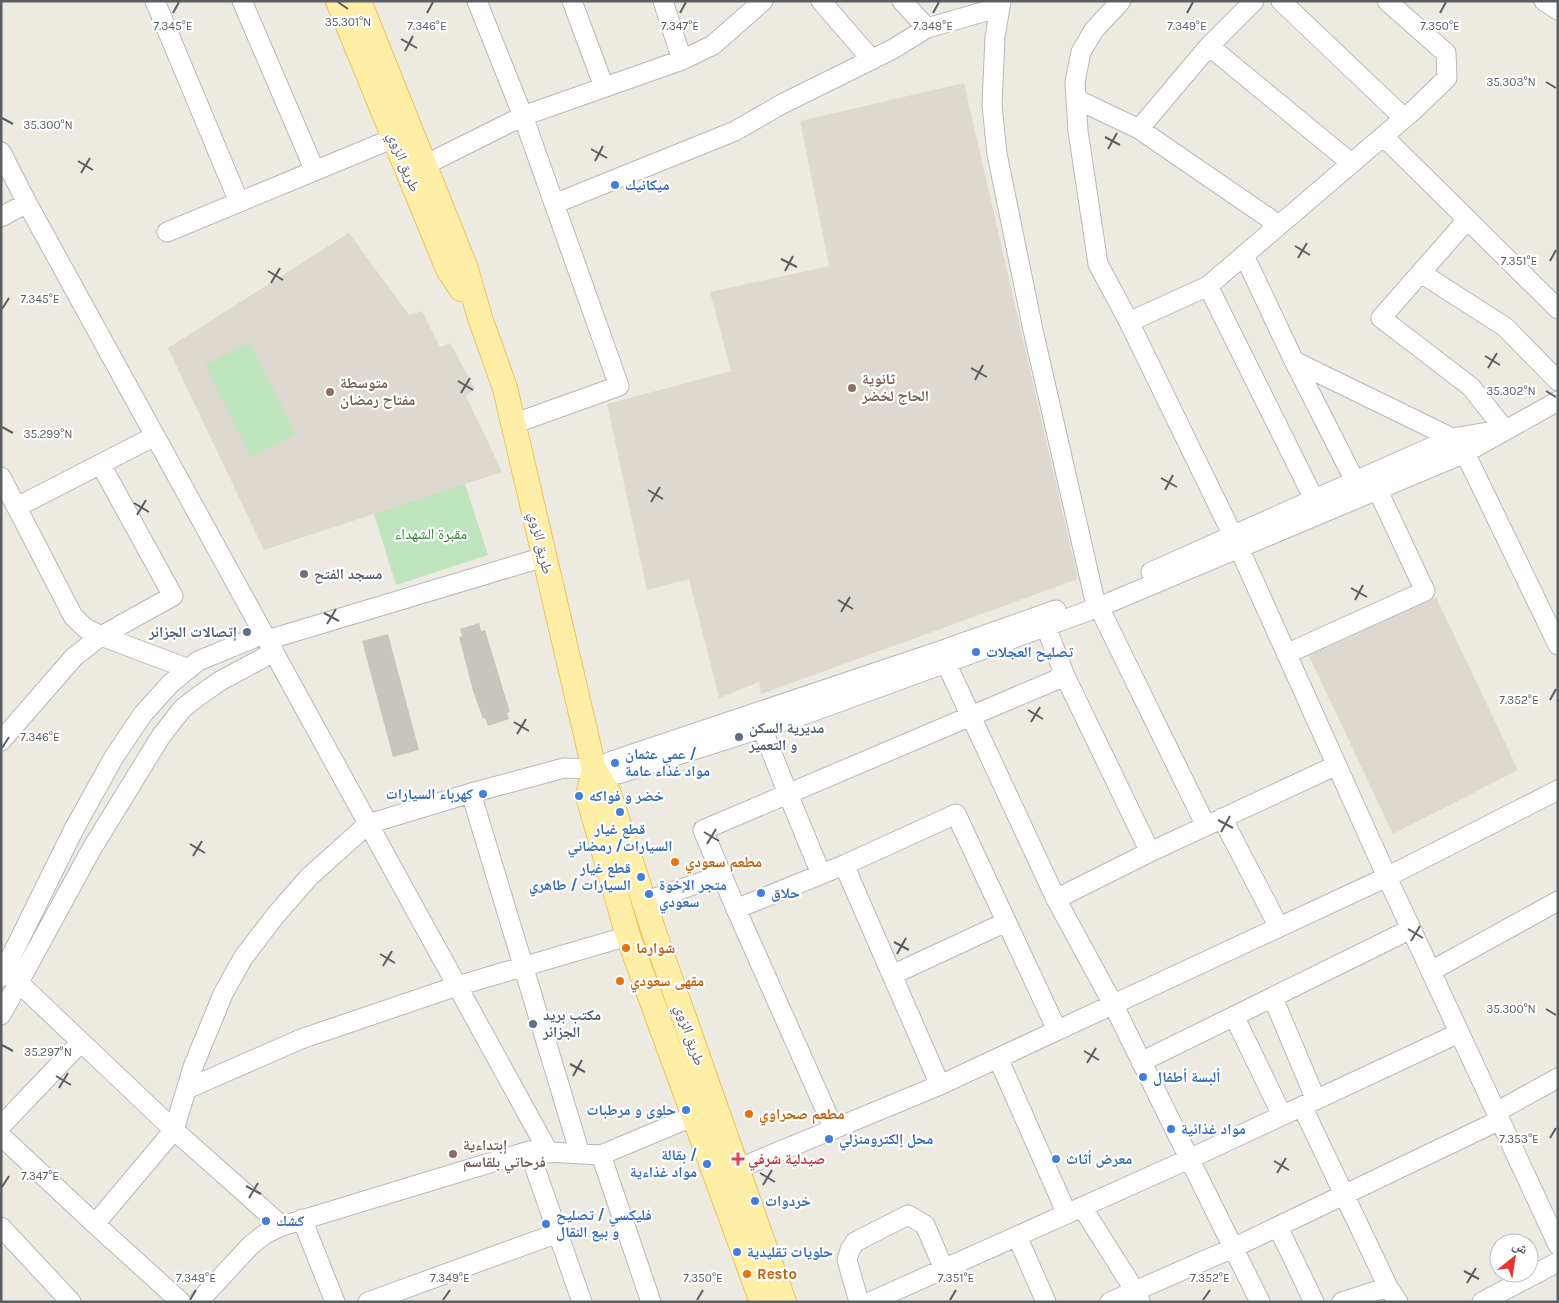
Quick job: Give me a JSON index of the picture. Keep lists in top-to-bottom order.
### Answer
{
  "streets": {
    "main road": ["طريق الزوي"]
  },
  "parks": ["مقبرة الشهداء"],
  "places": {
    "other": [
      "ميكانيك",
      "ثانوية الحاج لخضر",
      "متوسطة مفتاح رمضان",
      "مسجد الفتح",
      "إتصالات الجزائر",
      "تصليح العجلات",
      "مديرية السكن و التعمير",
      "عمي عثمان / مواد غذاء عامة",
      "كهرباء السيارات",
      "خضر و فواكه",
      "قطع غيار السيارات/ رمضاني",
      "مطعم سعودي",
      "قطع غيار السيارات / طاهري",
      "حلاق",
      "متجر الإخوة سعودي",
      "شوارما",
      "مقهى سعودي",
      "مكتب بريد الجزائر",
      "ألبسة أطفال",
      "حلوى و مرطبات",
      "مطعم صحراوي",
      "مواد غذائية",
      "محل إلكترومنزلي",
      "إبتداءية فرحاتي بلقاسم",
      "معرض أثاث",
      "بقالة / مواد غذاءية",
      "خردوات",
      "كشك",
      "فليكسي / تصليح و بيع النقال",
      "حلويات تقليدية",
      "Resto"
    ],
    "health": ["صيدلية شرفي"]
  },
  "north": "top right",
  "coordinates": [
    "35.301°N",
    "7.345°E",
    "7.346°E",
    "7.347°E",
    "7.348°E",
    "7.349°E",
    "7.350°E",
    "35.303°N",
    "35.300°N",
    "7.351°E",
    "35.302°N",
    "35.299°N",
    "7.352°E",
    "35.297°N",
    "7.353°E"
  ]
}
